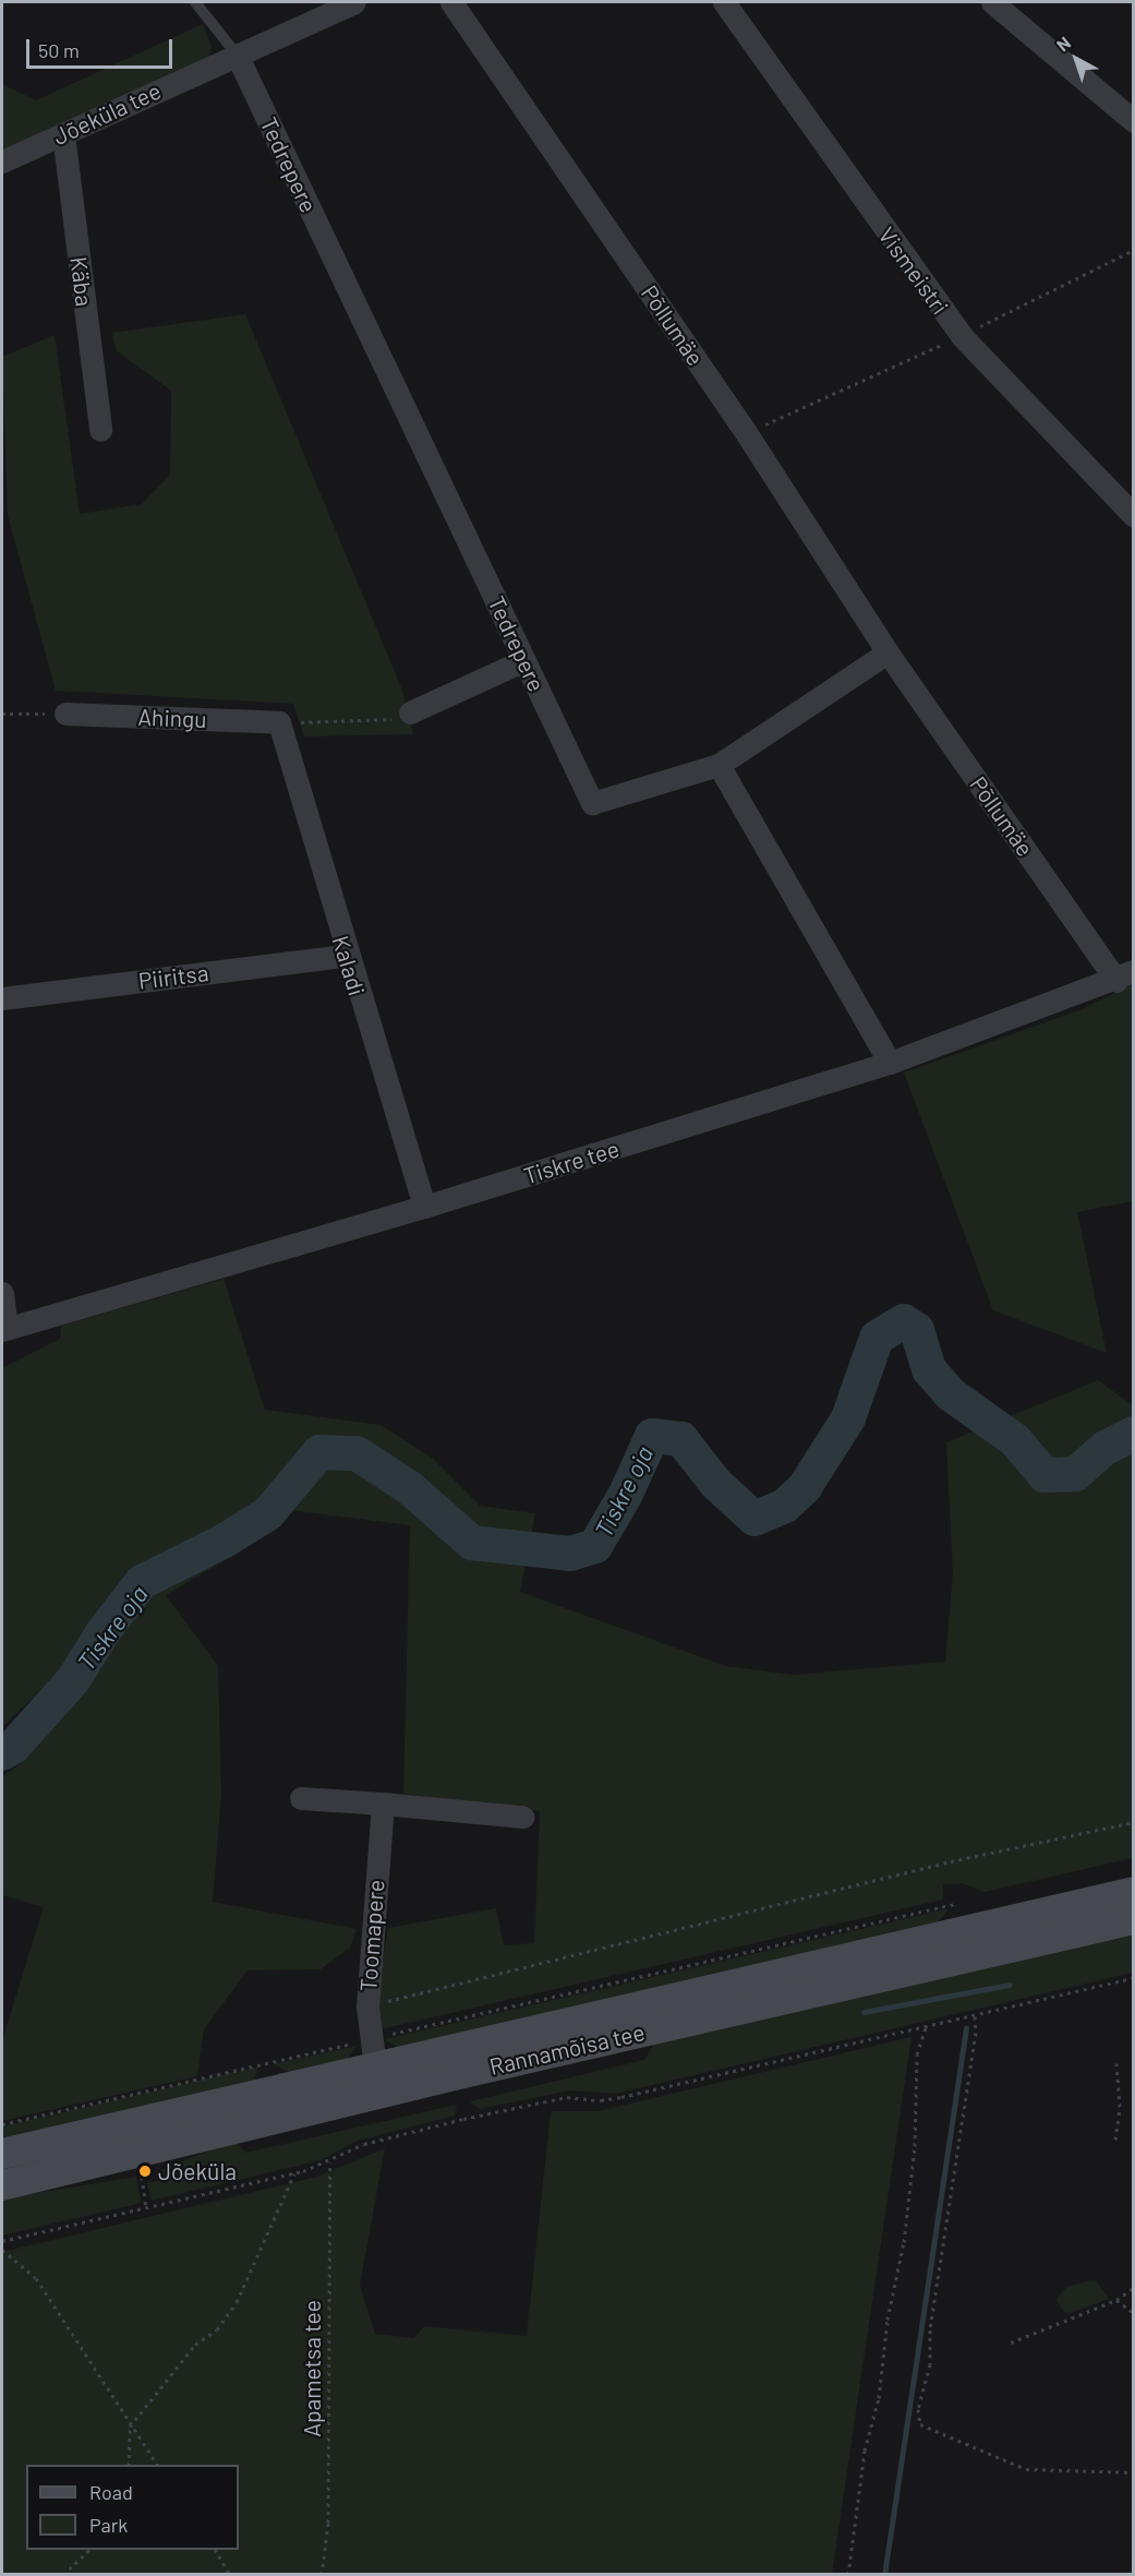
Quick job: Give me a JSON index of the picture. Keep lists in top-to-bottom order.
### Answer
{
  "streets": {
    "street": [
      "Jõeküla tee",
      "Tedrepere",
      "Vismeistri",
      "Käba",
      "Põllumäe",
      "Ahingu",
      "Kaladi",
      "Piiritsa",
      "Tiskre tee",
      "Toomapere",
      "Rannamõisa tee"
    ],
    "path": ["Apametsa tee"]
  },
  "crossings": [
    ["Jõeküla tee", "Tedrepere"],
    ["Jõeküla tee", "Käba"],
    ["Põllumäe", "Tiskre tee"],
    ["Ahingu", "Kaladi"],
    ["Kaladi", "Piiritsa"],
    ["Kaladi", "Tiskre tee"],
    ["Toomapere", "Rannamõisa tee"]
  ],
  "water": ["Tiskre oja"],
  "places": ["Jõeküla"],
  "legend": ["Road", "Park"],
  "scale_bar": "50 m",
  "north": "top left"
}
